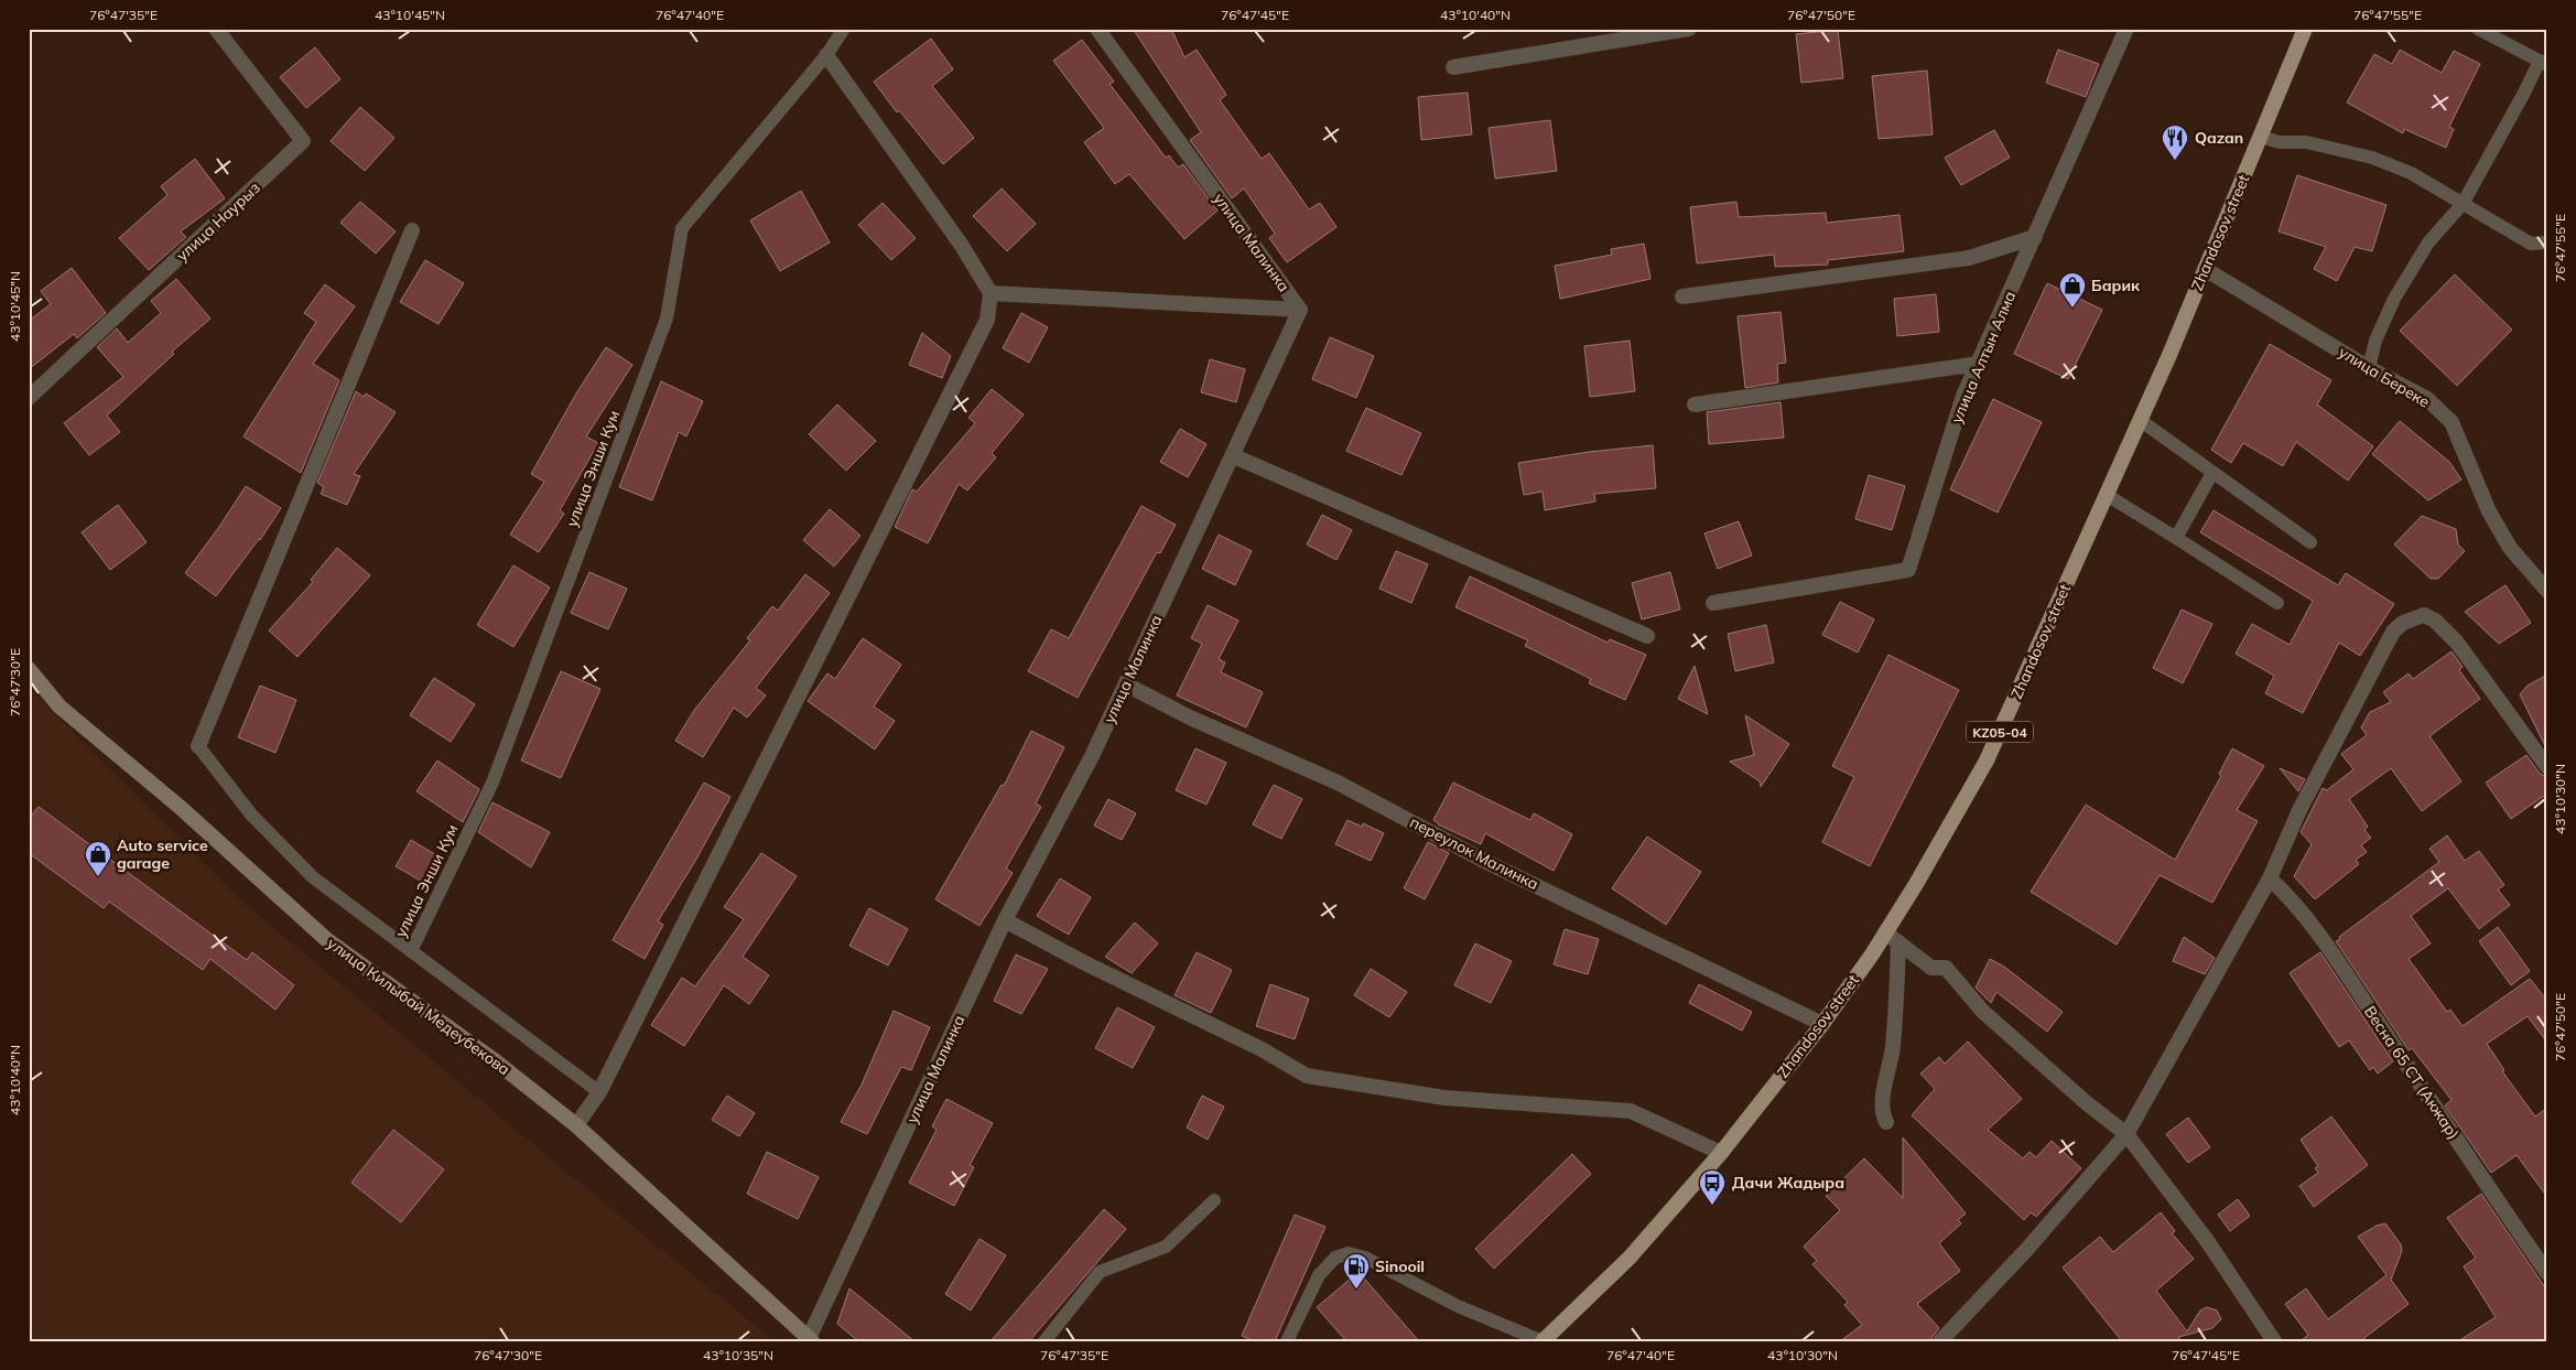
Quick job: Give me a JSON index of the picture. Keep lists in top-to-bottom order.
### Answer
{
  "streets": {
    "main road": ["Zhandosov street", "KZ05-04", "улица Килыбай Медеубекова"],
    "street": [
      "улица Наурыз",
      "улица Малинка",
      "улица Алтын Алма",
      "улица Береке",
      "переулок Малинка",
      "Весна 65 СТ (Акжар)"
    ],
    "lane": ["улица Энши Кум"]
  },
  "crossings": [
    ["Zhandosov street", "улица Береке"],
    ["Zhandosov street", "переулок Малинка"],
    ["улица Малинка", "переулок Малинка"],
    ["улица Малинка", "улица Килыбай Медеубекова"]
  ],
  "places": {
    "restaurant": ["Qazan"],
    "shop": ["Барик", "Auto service garage"],
    "bus stop": ["Дачи Жадыра"],
    "fuel station": ["Sinooil"]
  },
  "coordinates": [
    "76°47'35\"E",
    "43°10'45\"N",
    "76°47'40\"E",
    "76°47'45\"E",
    "43°10'40\"N",
    "76°47'50\"E",
    "76°47'55\"E",
    "76°47'30\"E",
    "43°10'30\"N",
    "43°10'35\"N"
  ]
}
